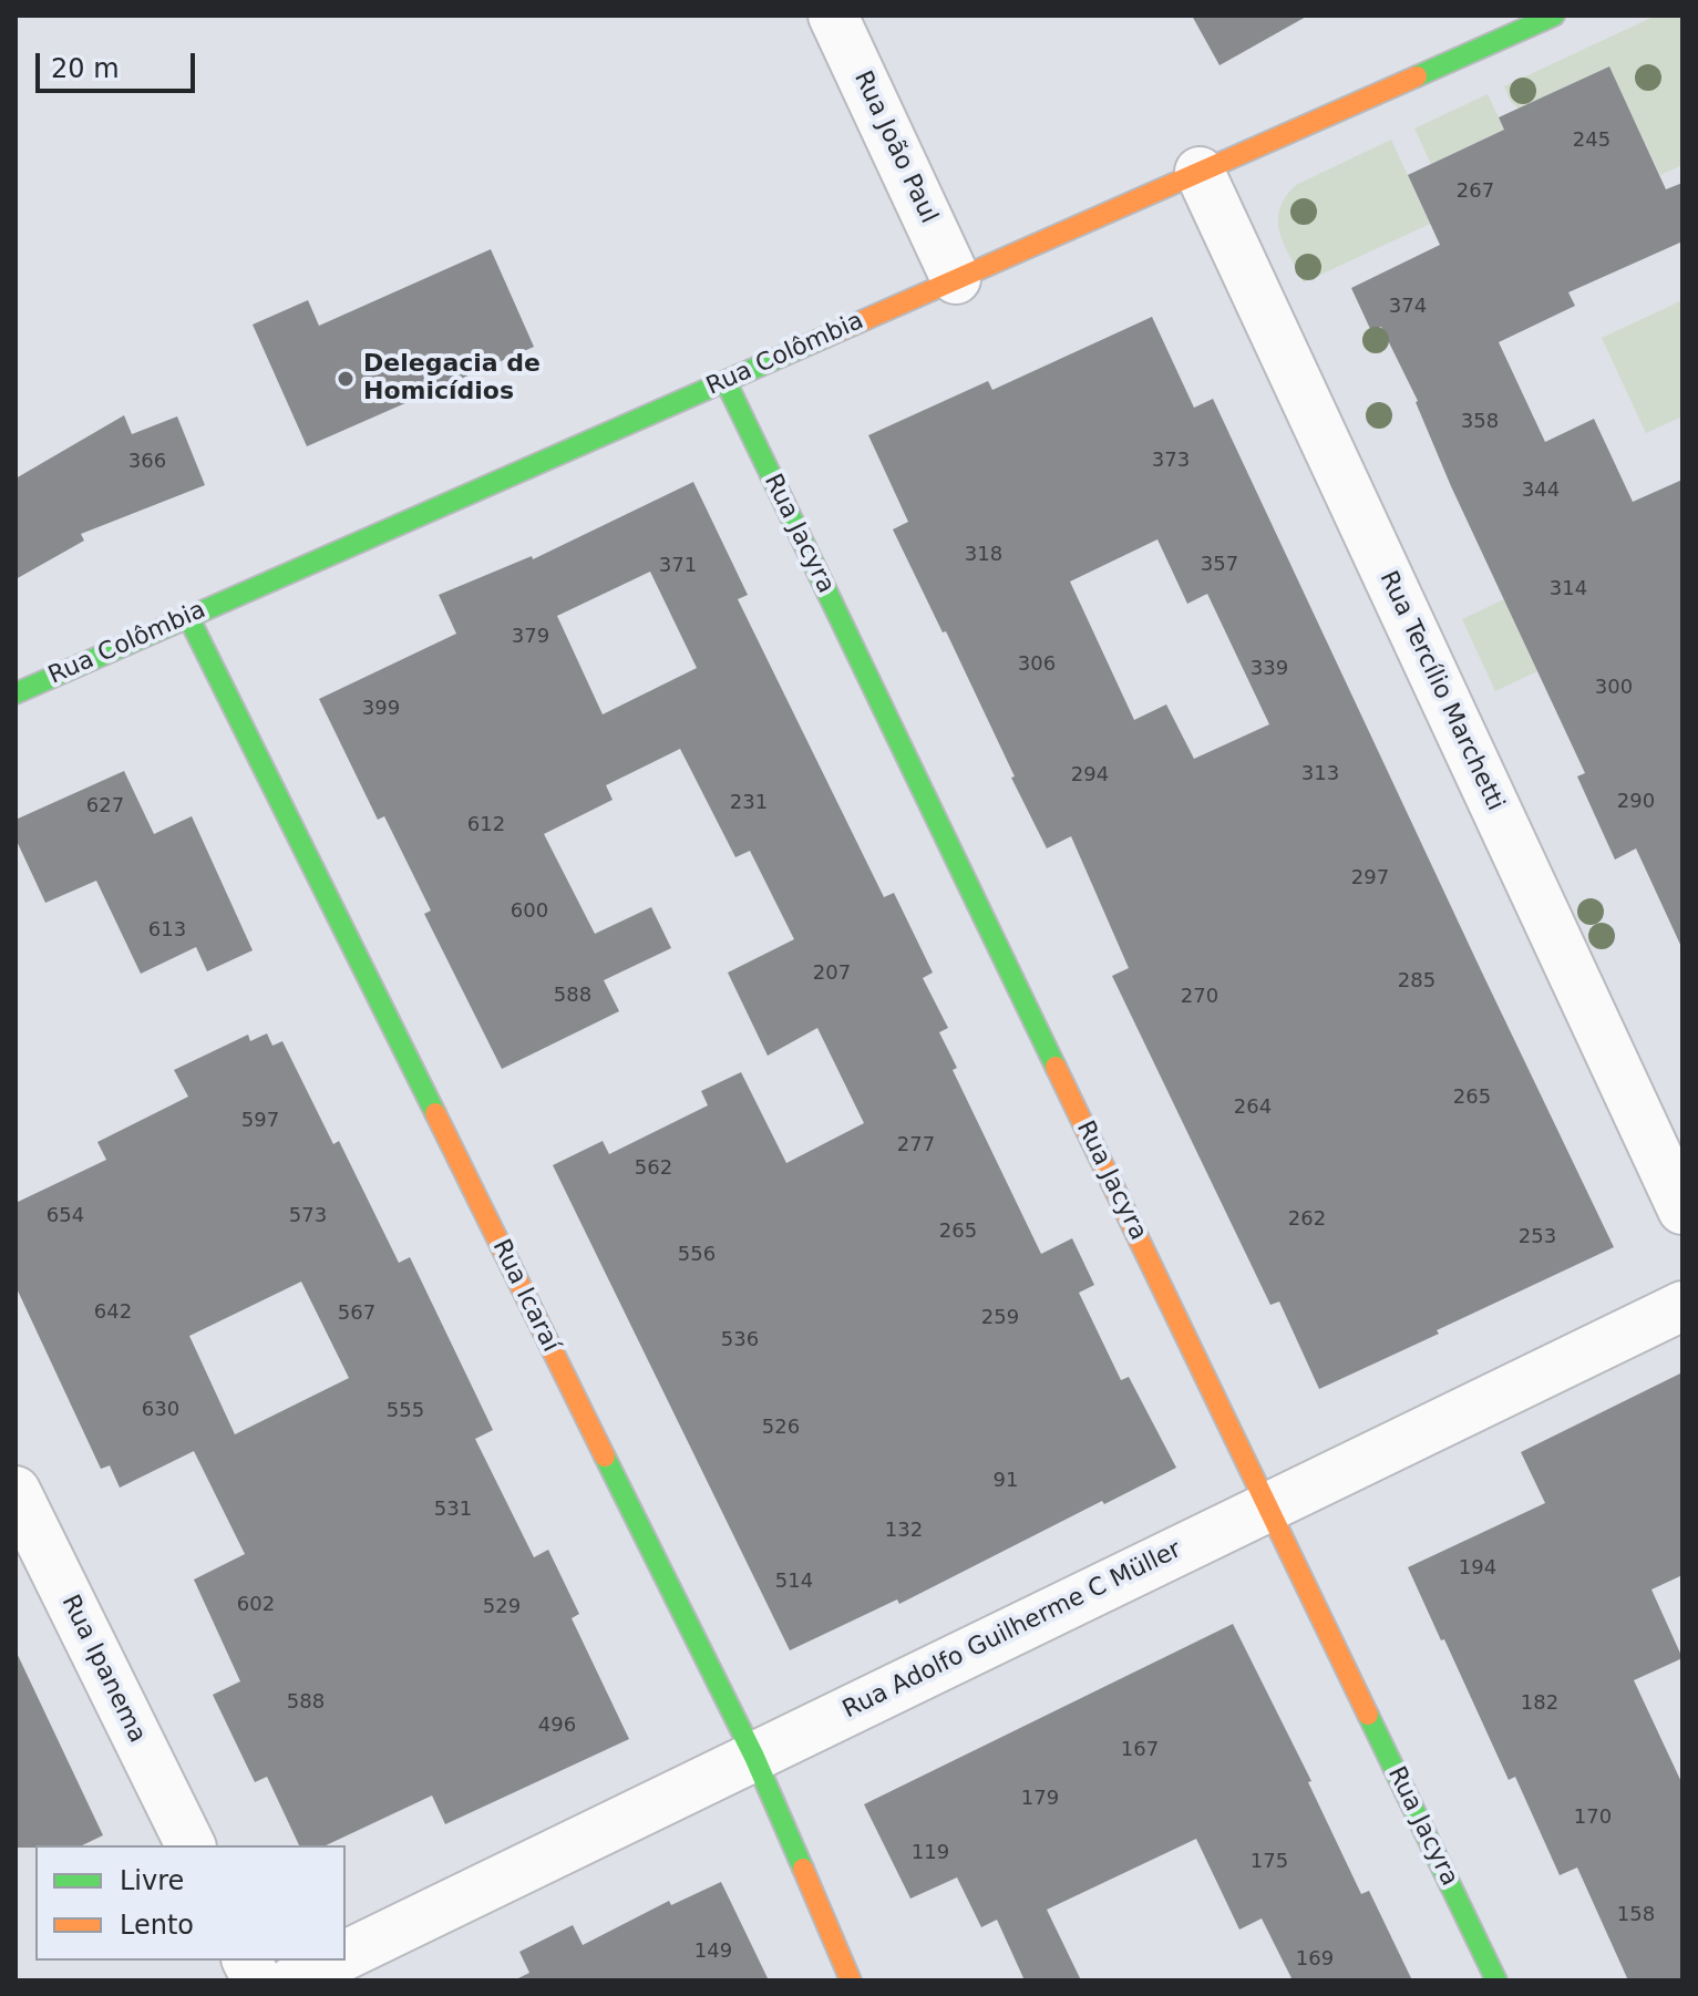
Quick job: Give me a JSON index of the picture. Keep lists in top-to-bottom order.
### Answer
{
  "streets": {
    "street": [
      "Rua João Paul",
      "Rua Colômbia",
      "Rua Jacyra",
      "Rua Tercílio Marchetti",
      "Rua Icaraí",
      "Rua Adolfo Guilherme C Müller",
      "Rua Ipanema"
    ]
  },
  "crossings": [
    ["Rua João Paul", "Rua Colômbia"],
    ["Rua Colômbia", "Rua Jacyra"],
    ["Rua Colômbia", "Rua Tercílio Marchetti"],
    ["Rua Colômbia", "Rua Icaraí"],
    ["Rua Jacyra", "Rua Adolfo Guilherme C Müller"],
    ["Rua Icaraí", "Rua Adolfo Guilherme C Müller"]
  ],
  "places": ["Delegacia de Homicídios"],
  "house_numbers": [
    "245",
    "267",
    "374",
    "358",
    "373",
    "366",
    "344",
    "318",
    "357",
    "371",
    "314",
    "379",
    "306",
    "339",
    "300",
    "399",
    "313",
    "294",
    "290",
    "231",
    "627",
    "612",
    "297",
    "600",
    "613",
    "207",
    "285",
    "588",
    "270",
    "265",
    "264",
    "597",
    "277",
    "562",
    "654",
    "573",
    "262",
    "265",
    "253",
    "556",
    "642",
    "567",
    "259",
    "536",
    "630",
    "555",
    "526",
    "91",
    "531",
    "132",
    "194",
    "514",
    "602",
    "529",
    "588",
    "182",
    "496",
    "167",
    "179",
    "170",
    "119",
    "175",
    "158",
    "149",
    "169"
  ],
  "legend": ["Livre", "Lento"],
  "scale_bar": "20 m"
}
